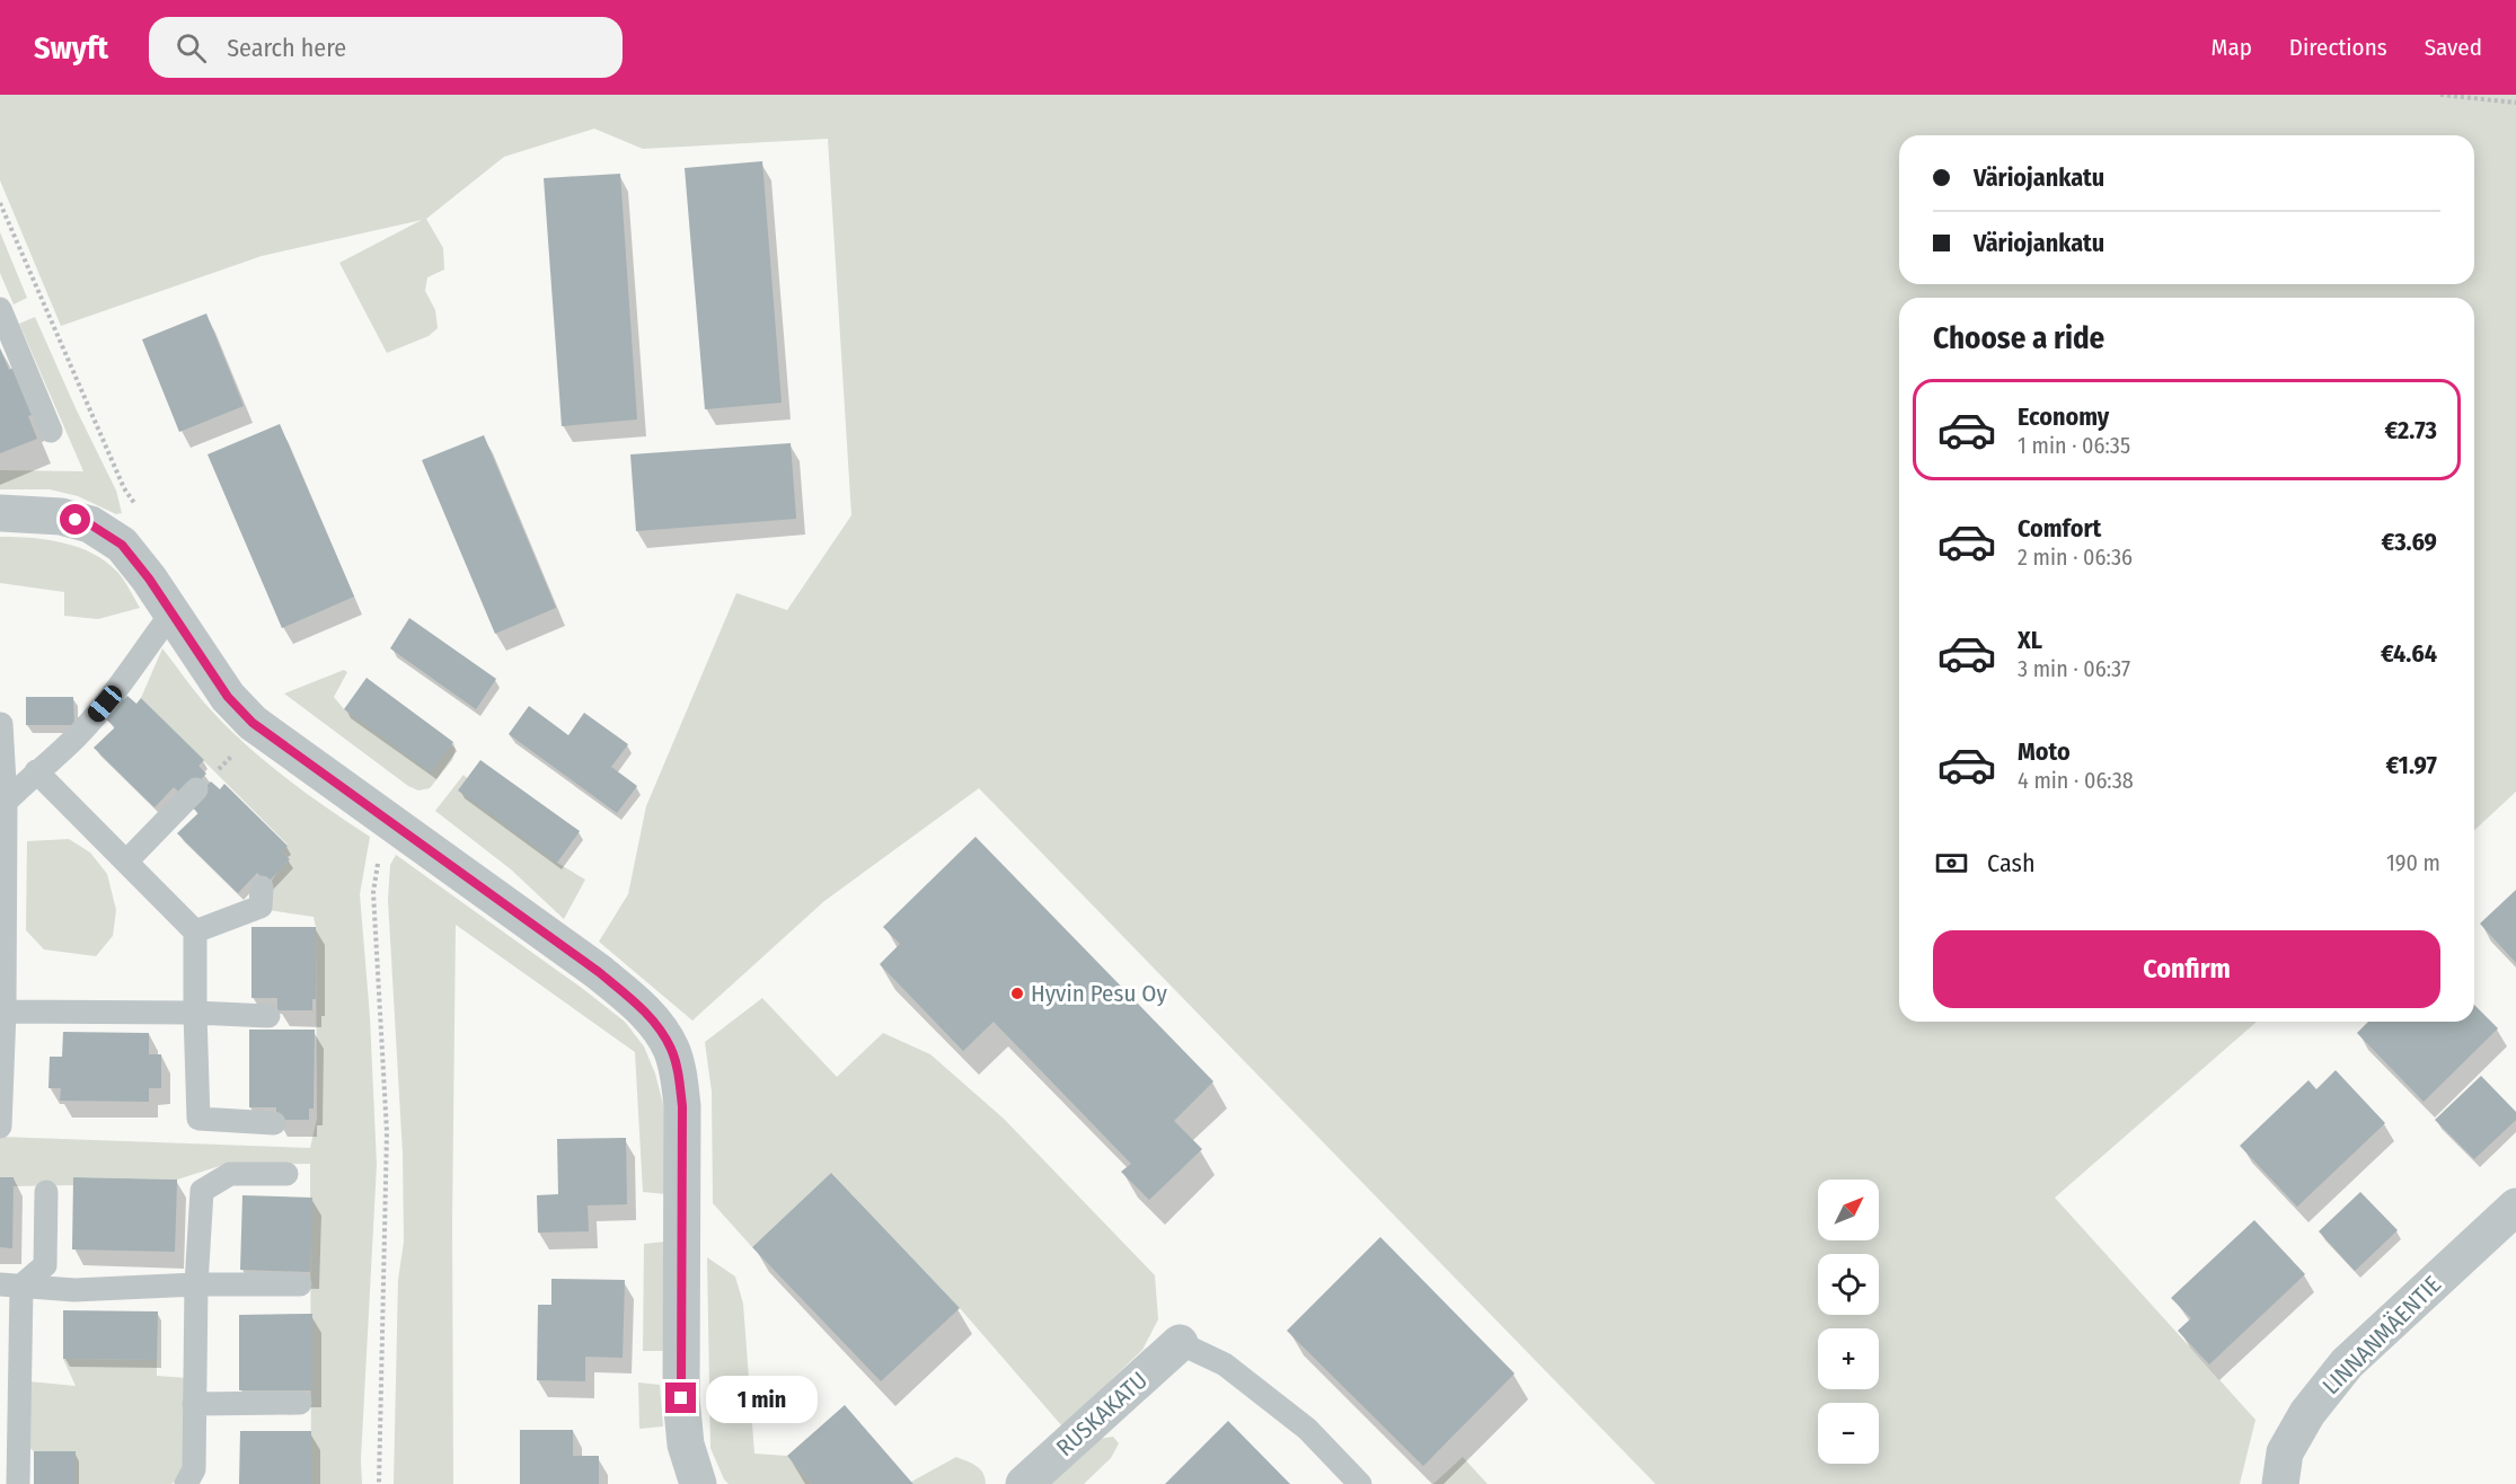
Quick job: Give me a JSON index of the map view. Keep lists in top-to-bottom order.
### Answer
{
  "streets": {
    "street": ["LINNANMÄENTIE", "RUSKAKATU"]
  },
  "places": ["Hyvin Pesu Oy"],
  "north": "top right",
  "page": {
    "header": "Swyft",
    "search": "Search here",
    "nav": ["Map", "Directions", "Saved"],
    "banner": ["Väriojankatu", "Väriojankatu"],
    "heading": "Choose a ride",
    "list": [
      {
        "name": "Economy",
        "note": "1 min · 06:35",
        "value": "€2.73"
      },
      {
        "name": "Comfort",
        "note": "2 min · 06:36",
        "value": "€3.69"
      },
      {
        "name": "XL",
        "note": "3 min · 06:37",
        "value": "€4.64"
      },
      {
        "name": "Moto",
        "note": "4 min · 06:38",
        "value": "€1.97"
      }
    ],
    "pay": ["Cash", "190 m"],
    "buttons": "Confirm",
    "map_buttons": ["+", "−"],
    "bubble": "1 min"
  }
}
